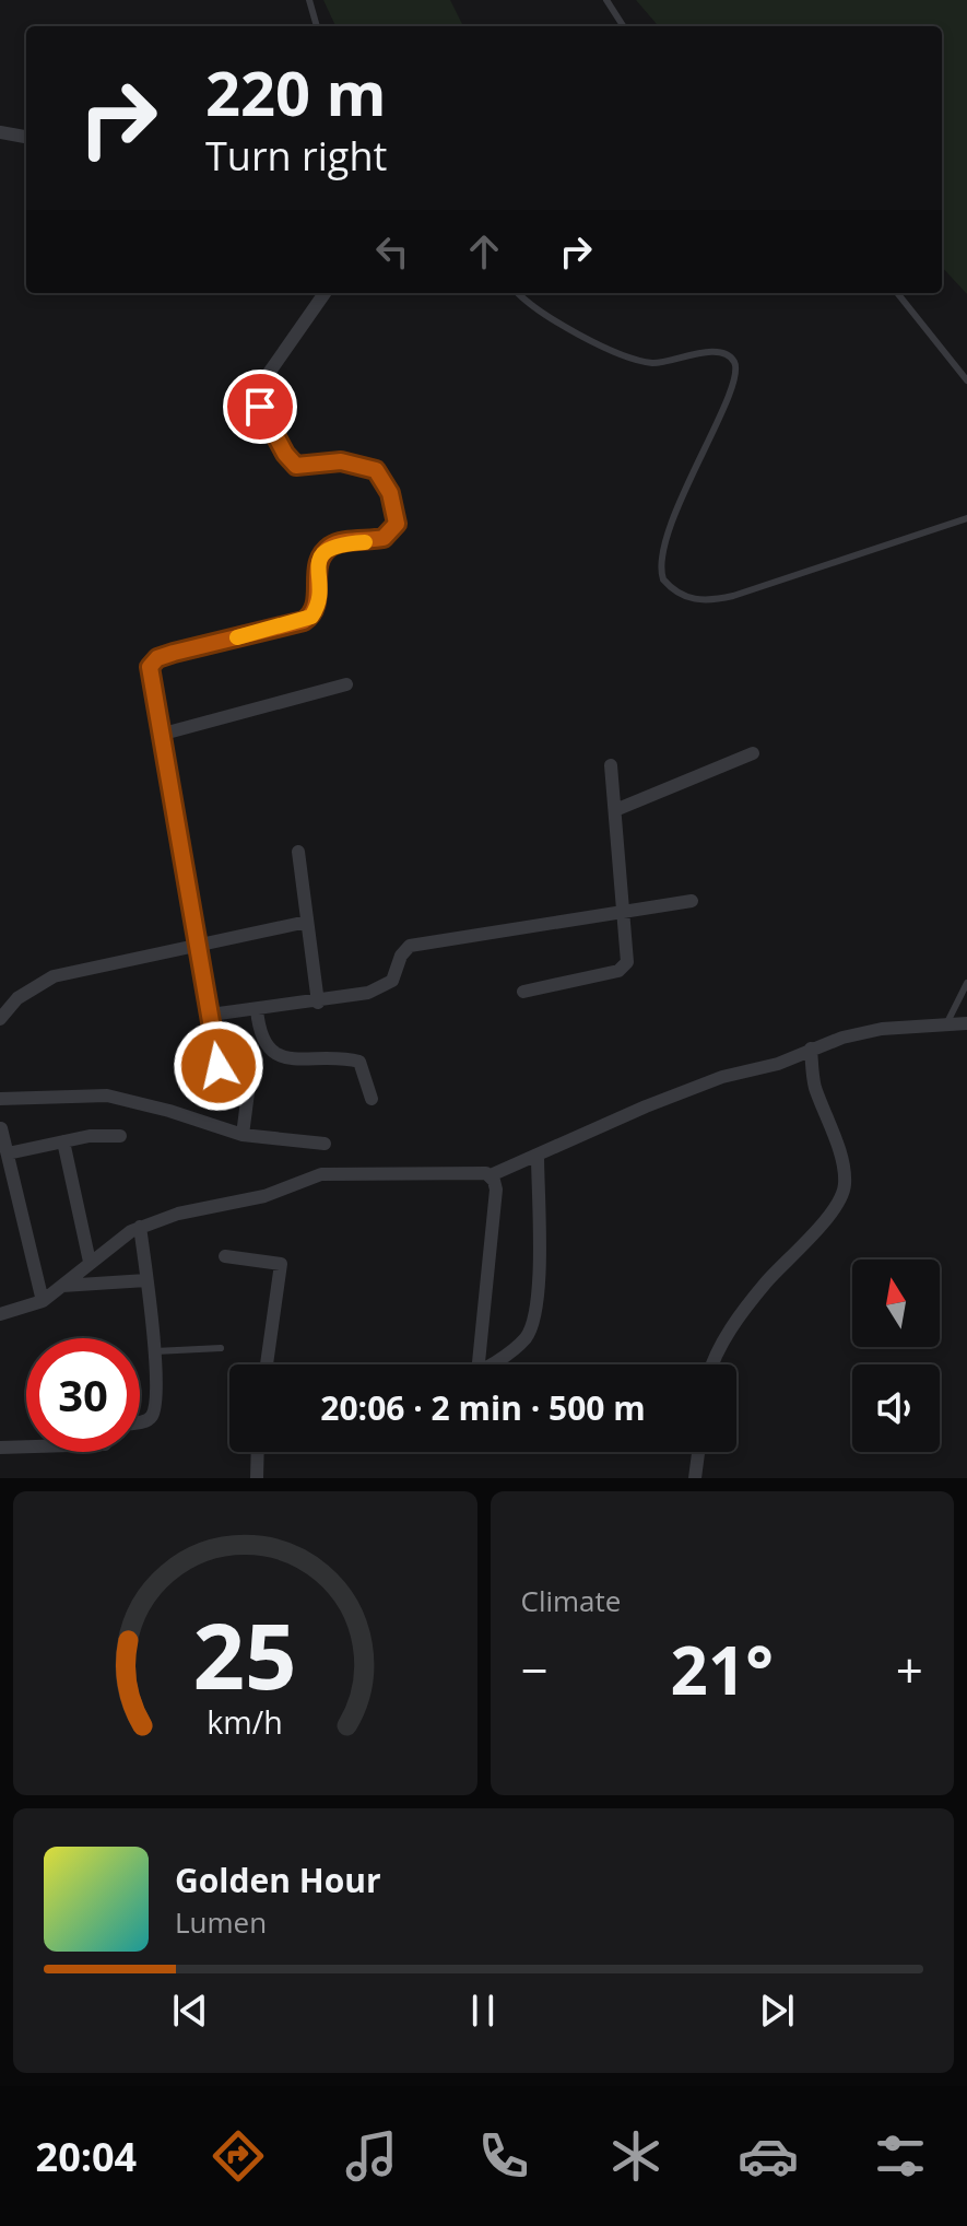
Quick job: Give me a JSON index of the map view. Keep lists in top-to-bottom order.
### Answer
{
  "north": "top",
  "page": {
    "turn": ["220 m", "Turn right"],
    "limit": "30",
    "trip": "20:06 · 2 min · 500 m",
    "tile": "Climate",
    "heat": ["−", "21°", "+"],
    "song": ["Golden Hour", "Lumen"],
    "tabs": "20:04",
    "gauge": ["25", "km/h"]
  }
}
